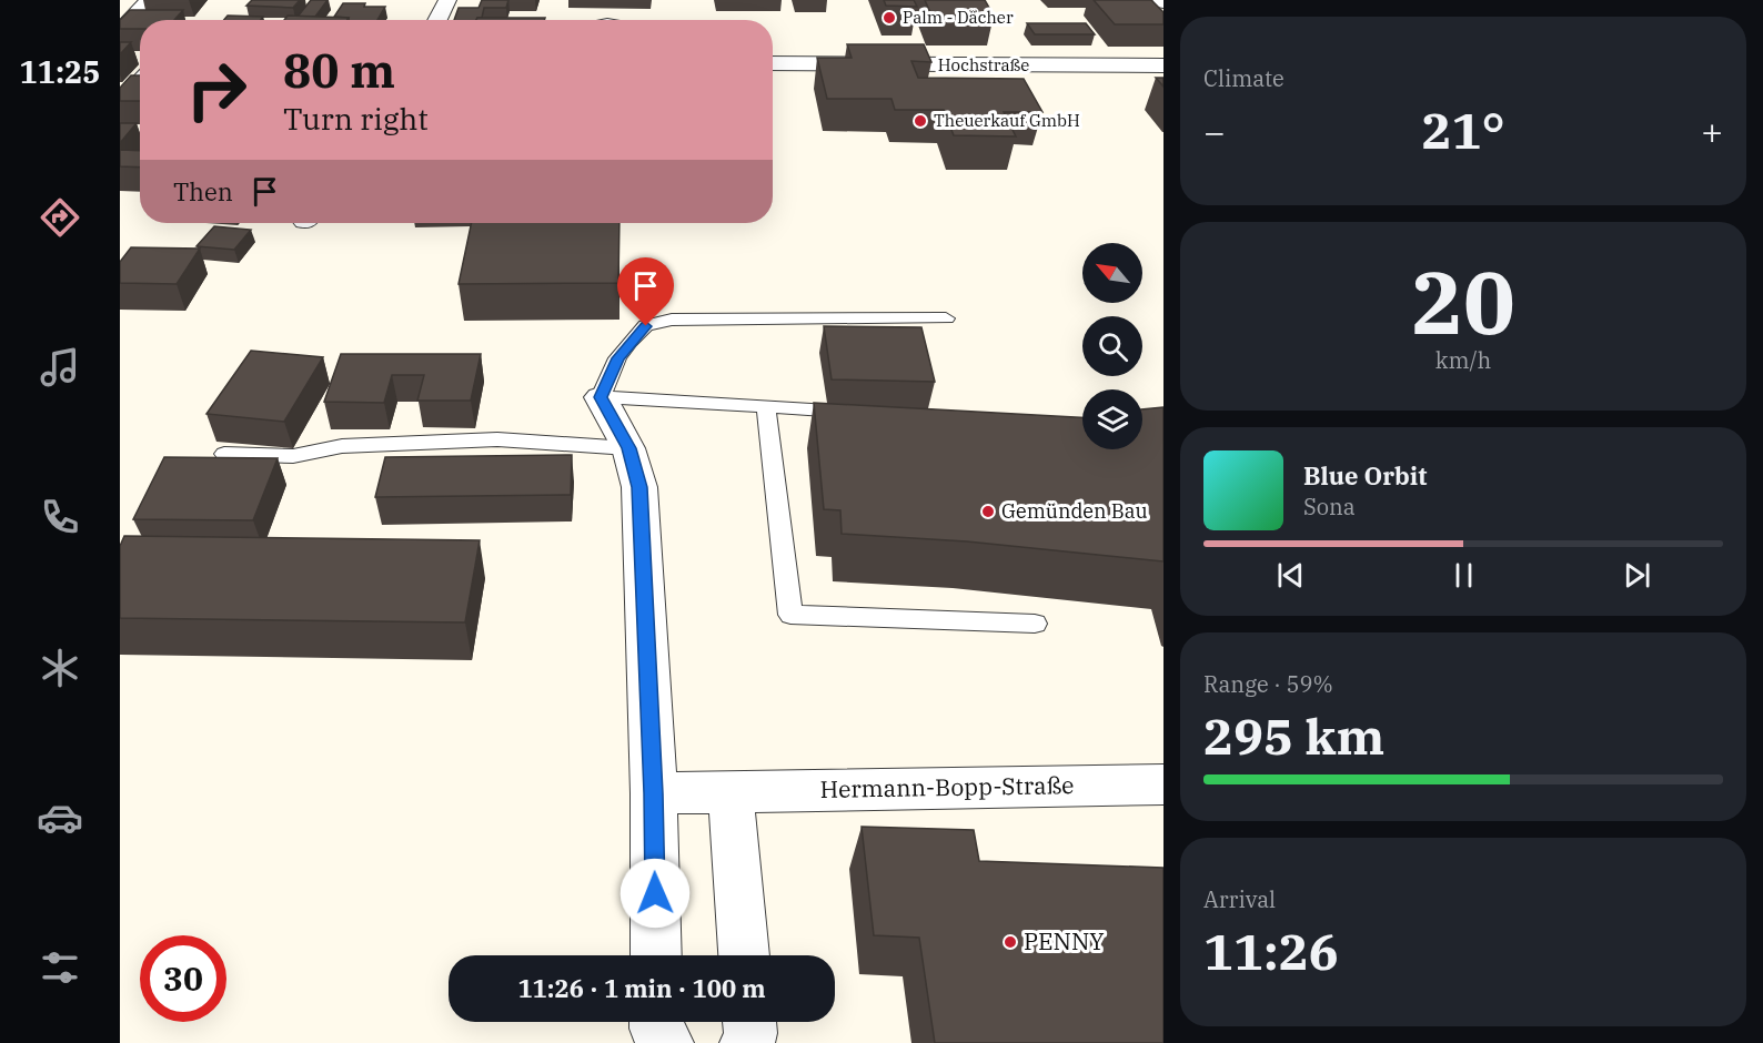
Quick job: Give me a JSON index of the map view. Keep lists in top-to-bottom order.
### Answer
{
  "streets": {
    "street": ["Hochstraße", "Hermann-Bopp-Straße"]
  },
  "places": [
    "Palm - Dächer",
    "Theuerkauf GmbH",
    "Gemünden Bau",
    "PENNY"
  ],
  "north": "top left",
  "page": {
    "tabs": "11:25",
    "tile": [
      "Climate",
      ["20", "km/h"],
      ["Range · 59%", "295 km"],
      ["Arrival", "11:26"]
    ],
    "turn": ["80 m", "Turn right"],
    "heat": ["−", "21°", "+"],
    "then": "Then",
    "song": ["Blue Orbit", "Sona"],
    "limit": "30",
    "trip": "11:26 · 1 min · 100 m"
  }
}
